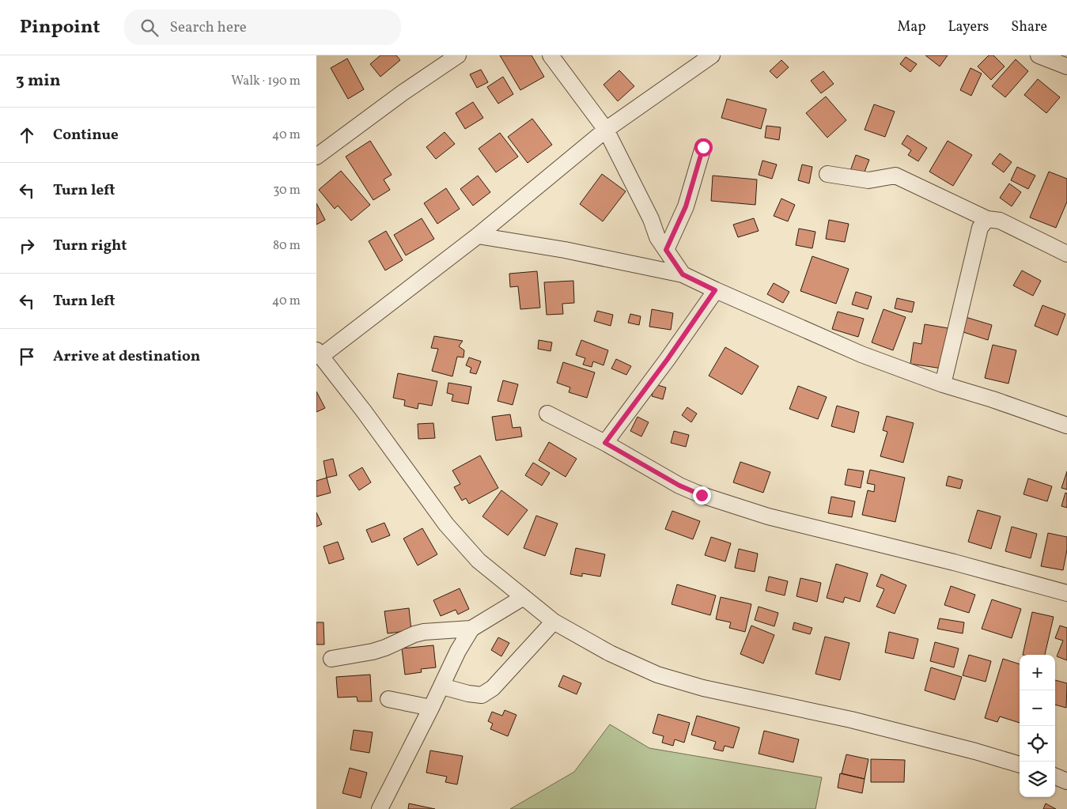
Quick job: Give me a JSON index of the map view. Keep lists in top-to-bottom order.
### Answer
{
  "page": {
    "header": "Pinpoint",
    "search": "Search here",
    "nav": ["Map", "Layers", "Share"],
    "heading": ["3 min", "Walk · 190 m"],
    "list": [
      ["Continue", "40 m"],
      ["Turn left", "30 m"],
      ["Turn right", "80 m"],
      ["Turn left", "40 m"],
      "Arrive at destination"
    ],
    "map_buttons": ["+", "−"]
  }
}
